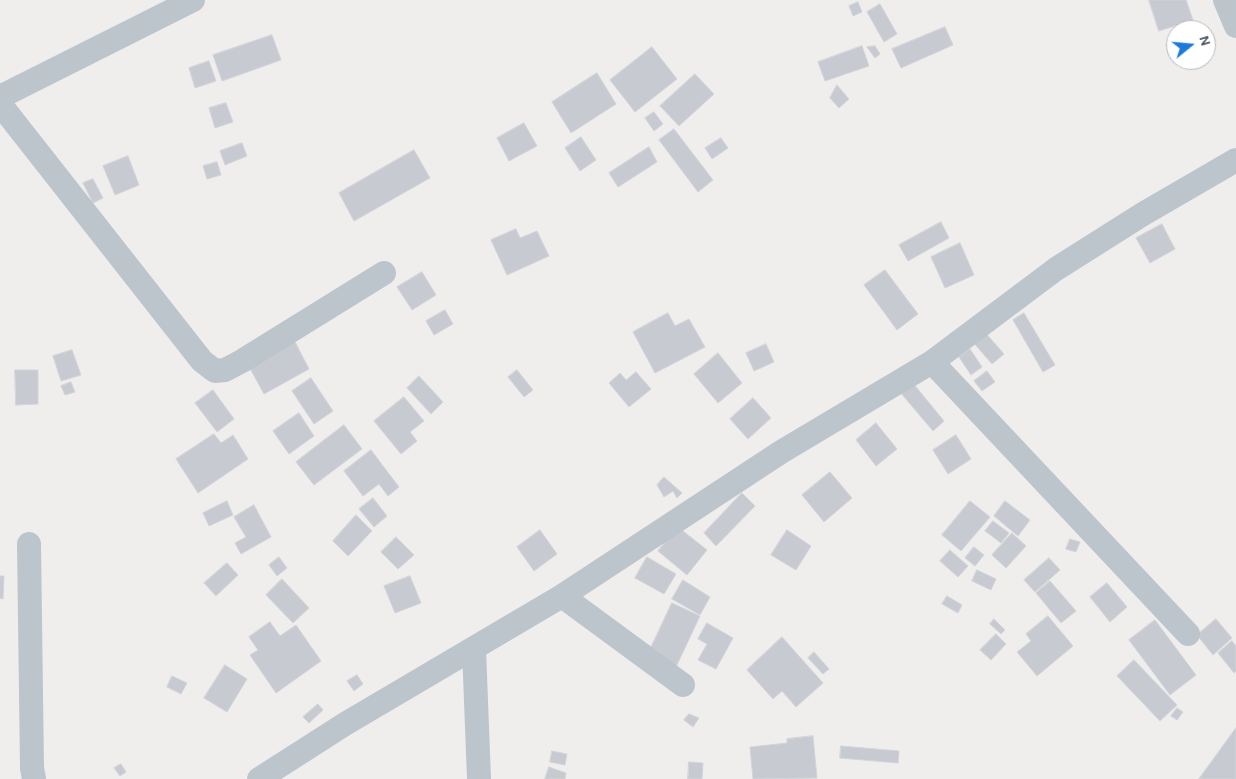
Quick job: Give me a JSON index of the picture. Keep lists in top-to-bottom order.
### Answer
{
  "north": "right"
}
